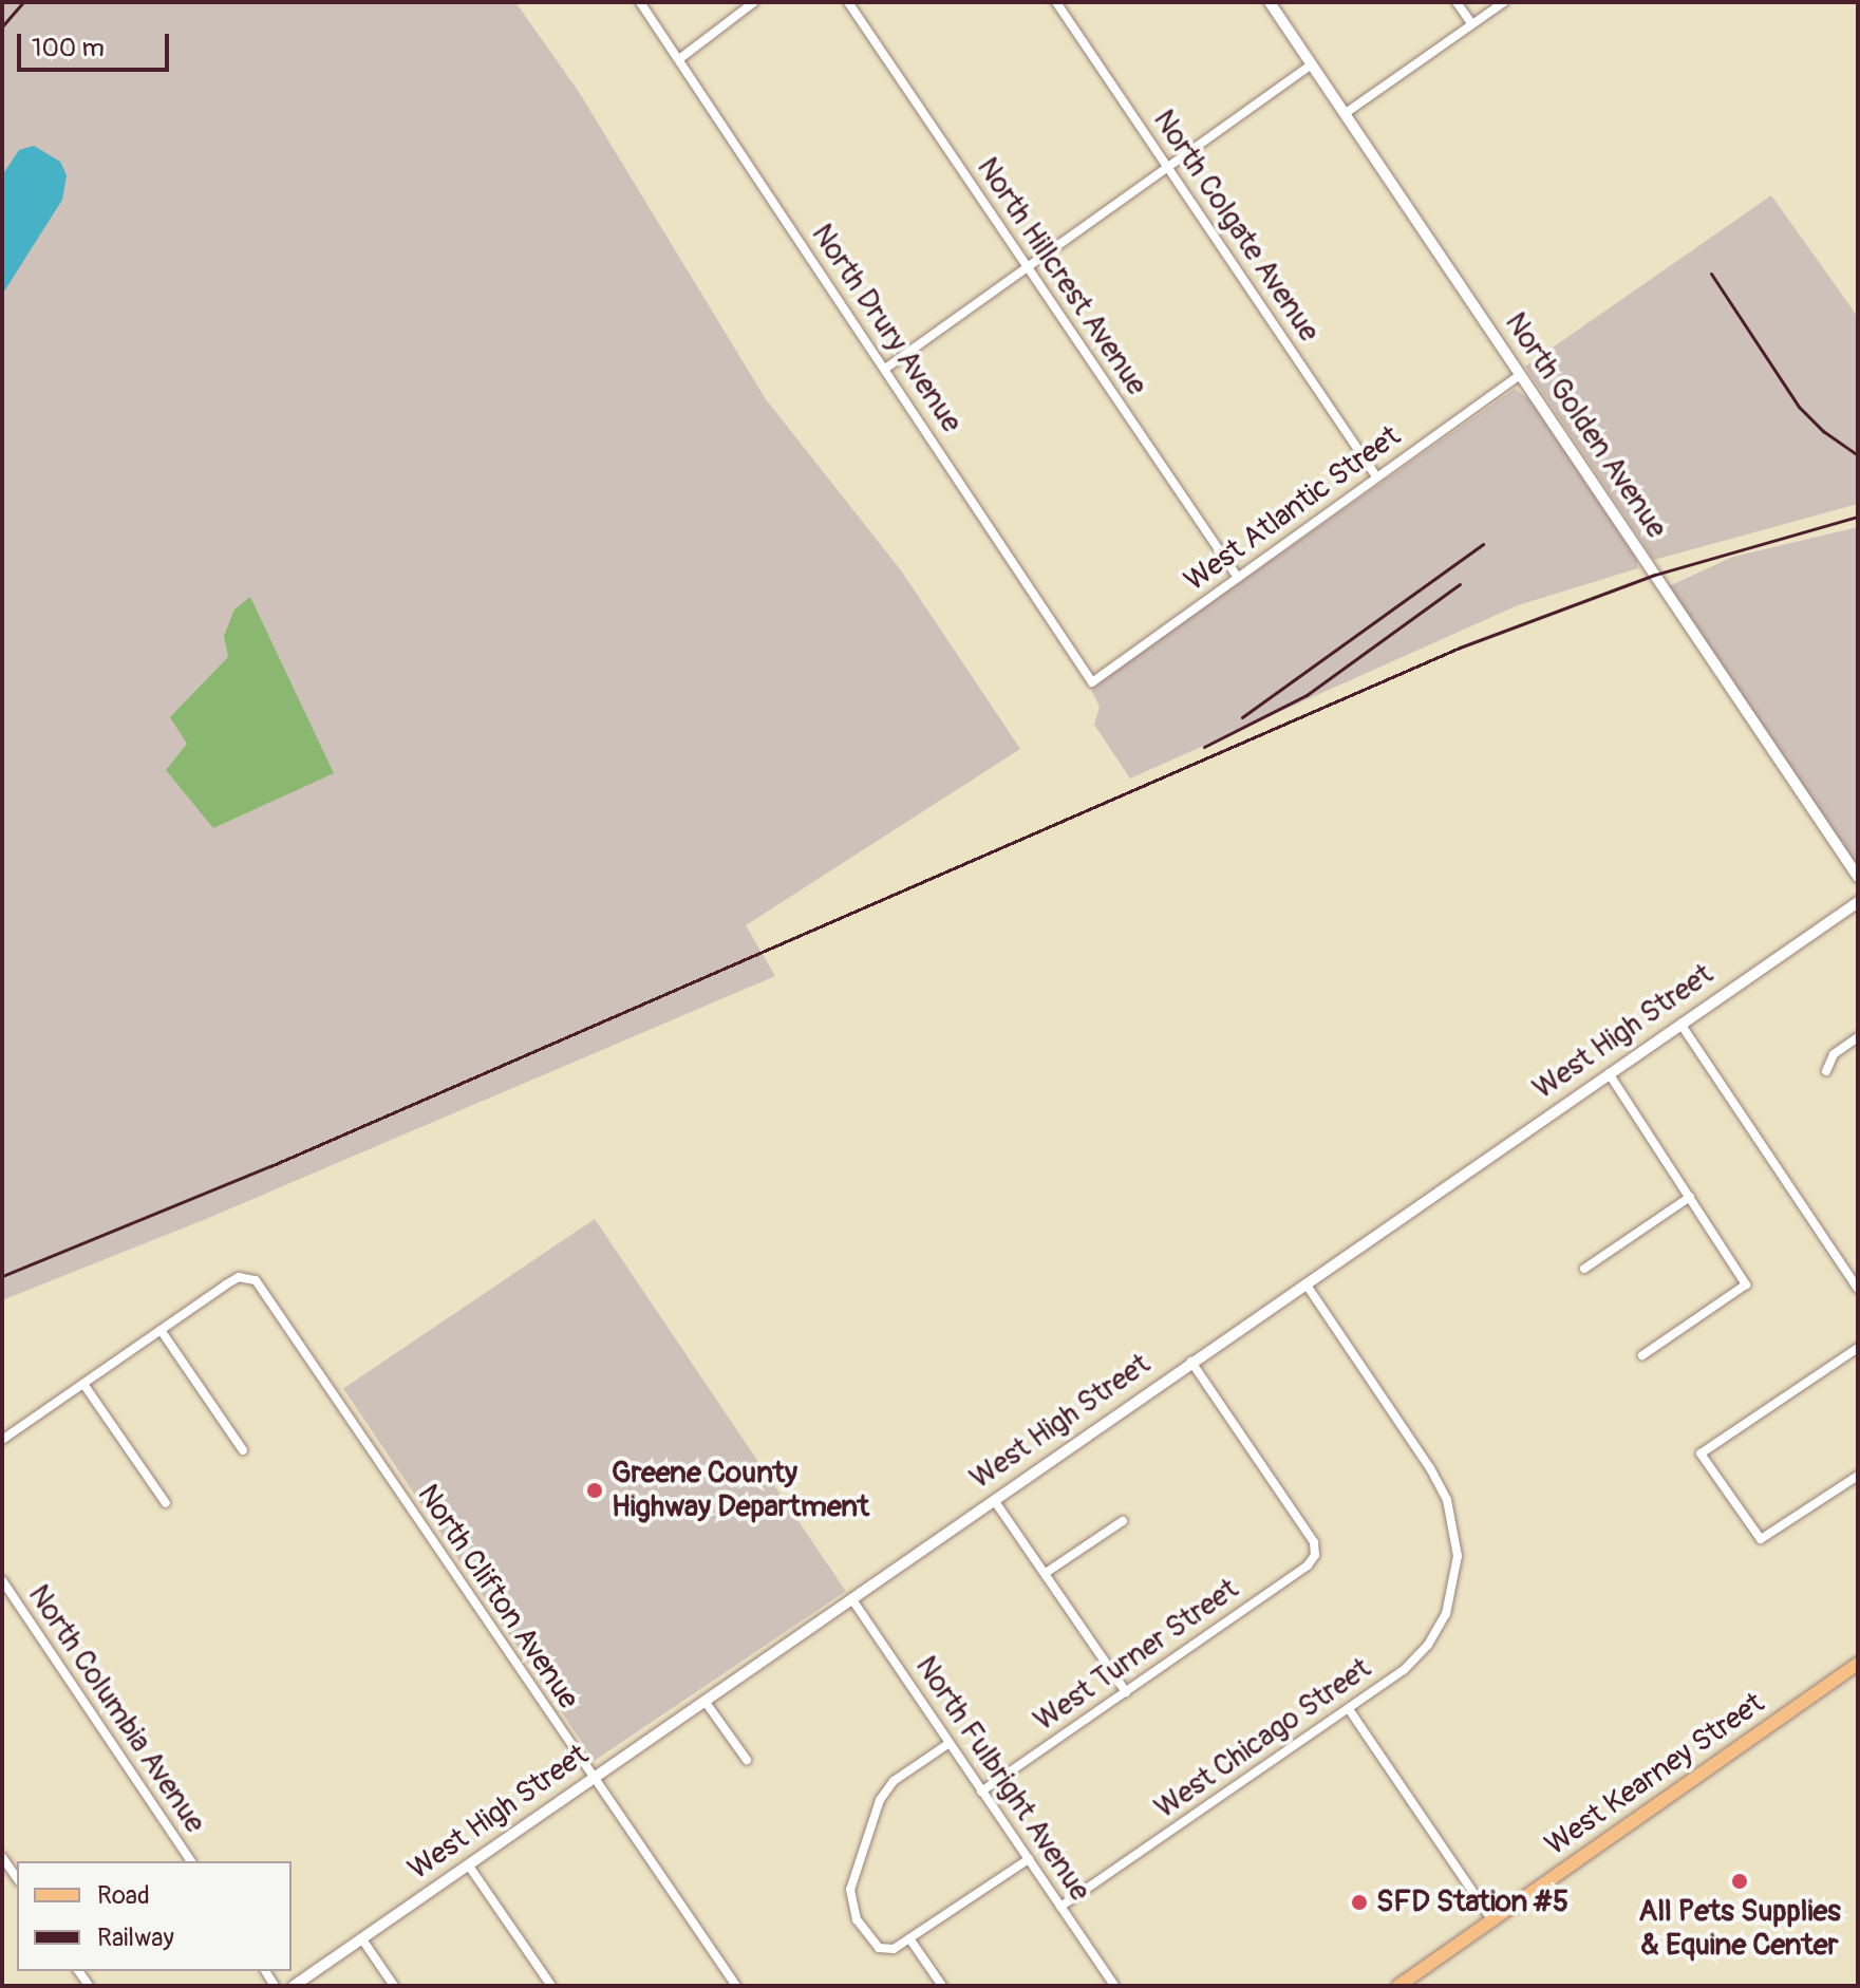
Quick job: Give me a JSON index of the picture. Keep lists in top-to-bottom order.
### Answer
{
  "streets": {
    "main road": ["West Kearney Street"],
    "street": [
      "North Colgate Avenue",
      "North Hillcrest Avenue",
      "North Drury Avenue",
      "North Golden Avenue",
      "West Atlantic Street",
      "West High Street",
      "North Clifton Avenue",
      "West Turner Street",
      "North Columbia Avenue",
      "West Chicago Street",
      "North Fulbright Avenue"
    ]
  },
  "crossings": [
    ["North Colgate Avenue", "West Atlantic Street"],
    ["North Hillcrest Avenue", "West Atlantic Street"],
    ["North Drury Avenue", "West Atlantic Street"],
    ["North Golden Avenue", "West Atlantic Street"],
    ["West High Street", "North Clifton Avenue"],
    ["West High Street", "West Turner Street"],
    ["West High Street", "West Chicago Street"],
    ["West High Street", "North Fulbright Avenue"],
    ["West Turner Street", "North Fulbright Avenue"],
    ["West Chicago Street", "North Fulbright Avenue"]
  ],
  "places": ["Greene County Highway Department", "All Pets Supplies & Equine Center", "SFD Station #5"],
  "legend": ["Road", "Railway"],
  "scale_bar": "100 m"
}
